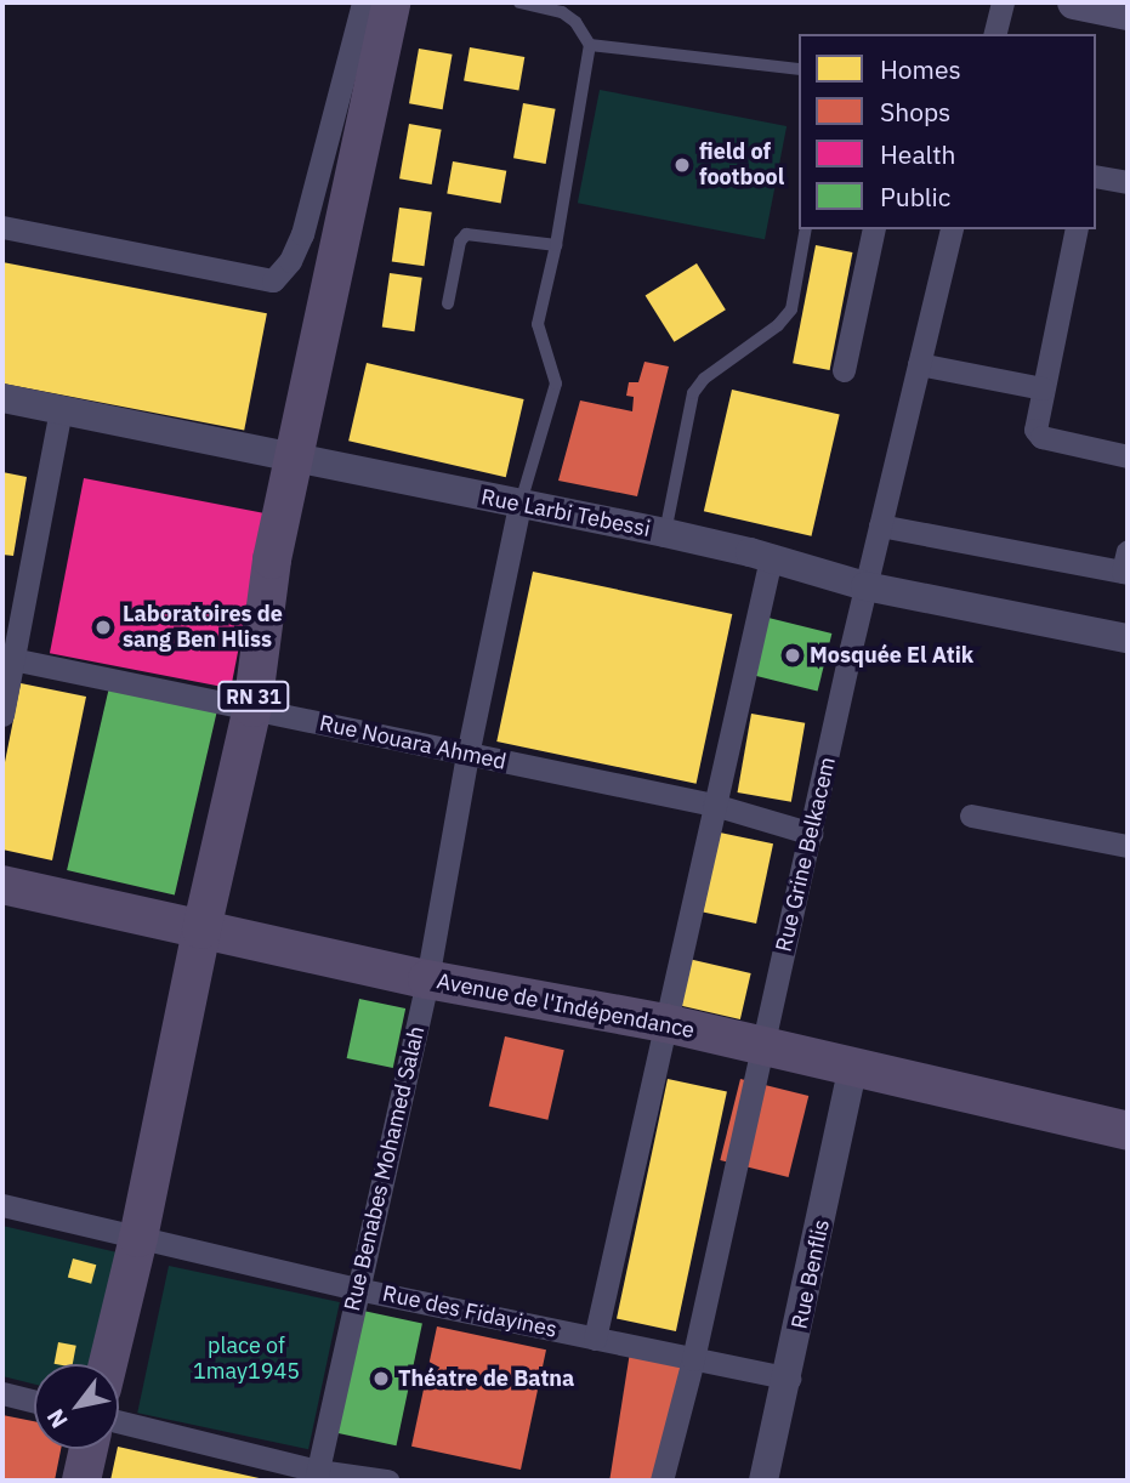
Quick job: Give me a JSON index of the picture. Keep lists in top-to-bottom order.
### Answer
{
  "streets": {
    "main road": ["RN 31", "Avenue de l'Indépendance"],
    "street": [
      "Rue Larbi Tebessi",
      "Rue Nouara Ahmed",
      "Rue Grine Belkacem",
      "Rue Benabes Mohamed Salah",
      "Rue Benflis",
      "Rue des Fidayines"
    ]
  },
  "crossings": [
    ["Rue Larbi Tebessi", "RN 31"],
    ["Rue Larbi Tebessi", "Rue Grine Belkacem"],
    ["Rue Larbi Tebessi", "Rue Benabes Mohamed Salah"],
    ["RN 31", "Rue Nouara Ahmed"],
    ["RN 31", "Avenue de l'Indépendance"],
    ["RN 31", "Rue des Fidayines"],
    ["Rue Nouara Ahmed", "Rue Grine Belkacem"],
    ["Rue Nouara Ahmed", "Rue Benabes Mohamed Salah"],
    ["Rue Grine Belkacem", "Avenue de l'Indépendance"],
    ["Rue Grine Belkacem", "Rue des Fidayines"],
    ["Avenue de l'Indépendance", "Rue Benabes Mohamed Salah"],
    ["Avenue de l'Indépendance", "Rue Benflis"],
    ["Rue Benabes Mohamed Salah", "Rue des Fidayines"],
    ["Rue Benflis", "Rue des Fidayines"]
  ],
  "parks": ["place of 1may1945"],
  "places": [
    "field of footbool",
    "Laboratoires de sang Ben Hliss",
    "Mosquée El Atik",
    "Théatre de Batna"
  ],
  "legend": [
    "Homes",
    "Shops",
    "Health",
    "Public"
  ],
  "north": "bottom left"
}
